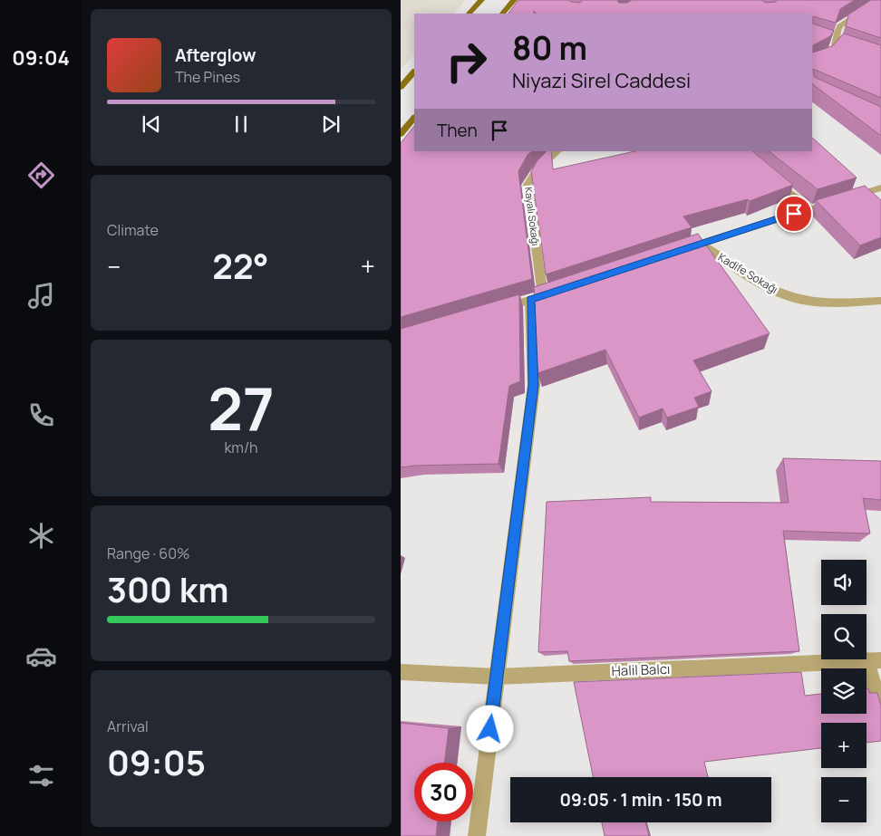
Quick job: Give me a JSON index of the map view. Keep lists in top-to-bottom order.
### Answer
{
  "streets": {
    "street": ["Kayalı Sokağı", "Kadife Sokağı", "Halil Balcı"]
  },
  "crossings": [
    ["Kayalı Sokağı", "Halil Balcı"]
  ],
  "page": {
    "tabs": "09:04",
    "turn": ["80 m", "Niyazi Sirel Caddesi"],
    "song": ["Afterglow", "The Pines"],
    "then": "Then",
    "tile": [
      "Climate",
      ["27", "km/h"],
      ["Range · 60%", "300 km"],
      ["Arrival", "09:05"]
    ],
    "heat": ["−", "22°", "+"],
    "map_buttons": ["+", "−"],
    "limit": "30",
    "trip": "09:05 · 1 min · 150 m"
  }
}
